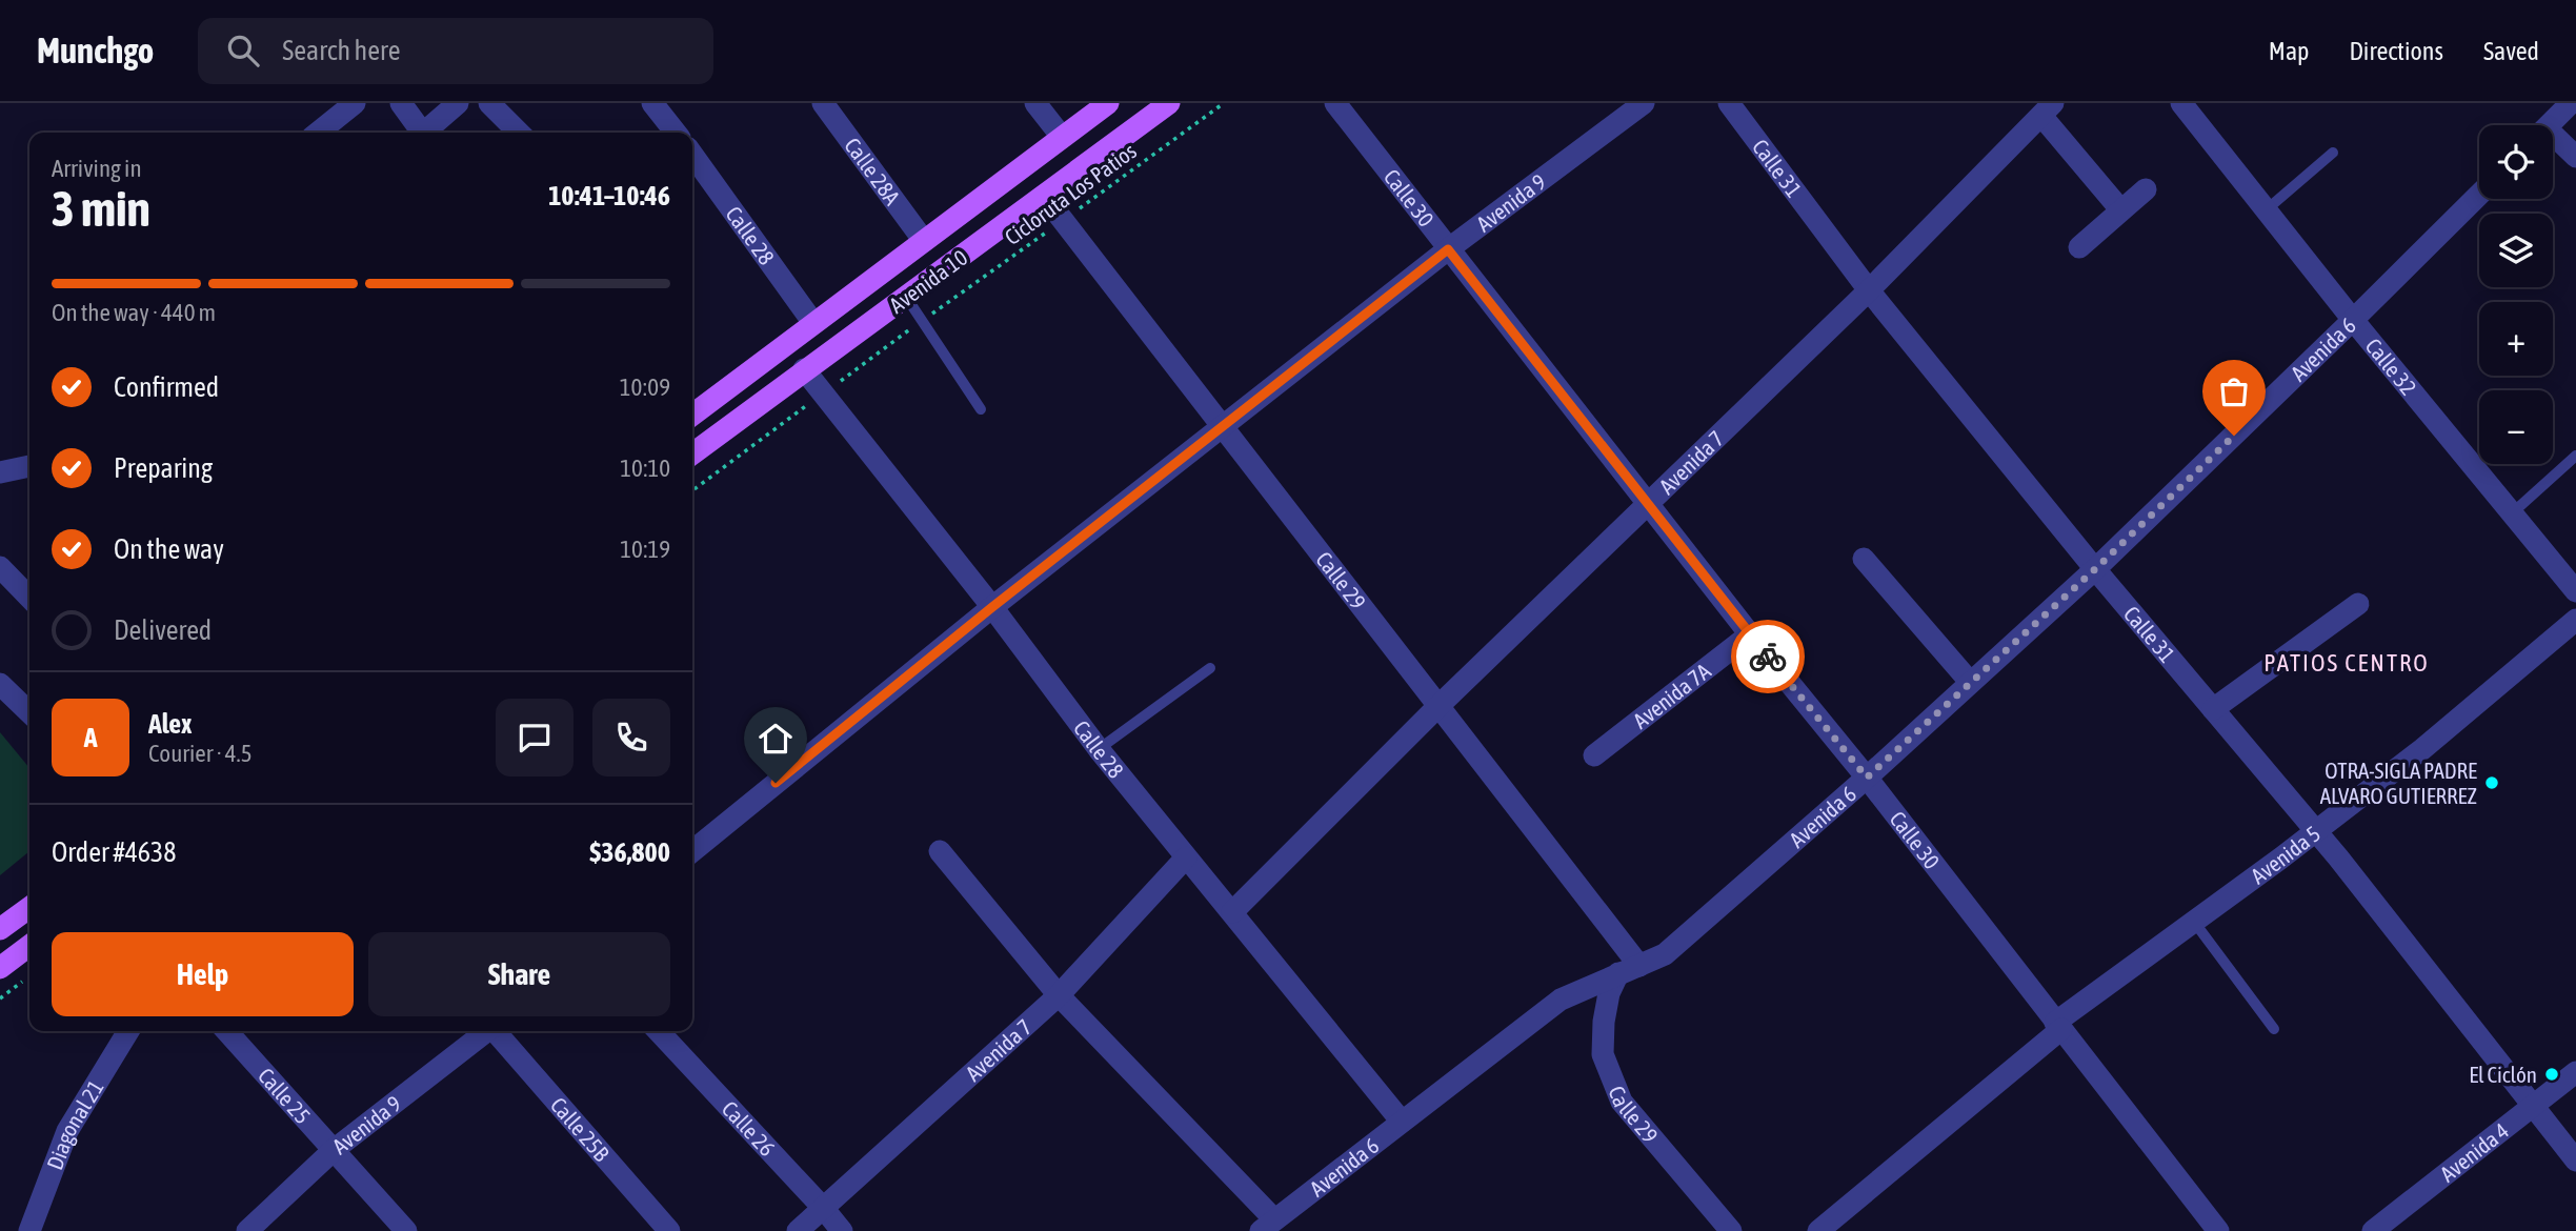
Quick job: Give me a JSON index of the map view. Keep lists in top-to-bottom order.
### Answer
{
  "streets": {
    "main road": ["Avenida 10"],
    "street": [
      "Calle 31",
      "Calle 28A",
      "Calle 30",
      "Avenida 9",
      "Calle 28",
      "Avenida 6",
      "Calle 32",
      "Avenida 7",
      "Calle 29",
      "Avenida 7A",
      "Avenida 5",
      "Calle 25",
      "Diagonal 21",
      "Calle 25B",
      "Calle 26",
      "Avenida 4"
    ],
    "path": ["Cicloruta Los Patios"]
  },
  "crossings": [
    ["Calle 31", "Avenida 6"],
    ["Calle 31", "Avenida 7"],
    ["Calle 31", "Avenida 5"],
    ["Calle 31", "Avenida 4"],
    ["Calle 28A", "Avenida 10"],
    ["Cicloruta Los Patios", "Calle 28"],
    ["Cicloruta Los Patios", "Calle 29"],
    ["Calle 30", "Avenida 9"],
    ["Calle 30", "Avenida 6"],
    ["Calle 30", "Avenida 7"],
    ["Calle 30", "Avenida 7A"],
    ["Calle 30", "Avenida 5"],
    ["Avenida 9", "Calle 28"],
    ["Avenida 9", "Calle 29"],
    ["Avenida 9", "Calle 25"],
    ["Calle 28", "Avenida 10"],
    ["Calle 28", "Avenida 6"],
    ["Calle 28", "Avenida 7"],
    ["Avenida 10", "Calle 29"],
    ["Avenida 6", "Calle 32"],
    ["Avenida 6", "Calle 29"],
    ["Avenida 7", "Calle 29"],
    ["Avenida 7", "Calle 26"]
  ],
  "districts": ["PATIOS CENTRO"],
  "places": ["OTRA-SIGLA PADRE ALVARO GUTIERREZ", "El Ciclón"],
  "page": {
    "header": "Munchgo",
    "search": "Search here",
    "nav": ["Map", "Directions", "Saved"],
    "map_buttons": ["+", "−"],
    "heading": ["3 min", "Arriving in", "10:41–10:46"],
    "panel": [
      "Alex",
      "Courier · 4.5",
      "Order #4638",
      "$36,800"
    ],
    "bar": "On the way · 440 m",
    "list": [
      ["Confirmed", "10:09"],
      ["Preparing", "10:10"],
      ["On the way", "10:19"],
      "Delivered"
    ],
    "round": "A",
    "buttons": ["Help", "Share"]
  }
}
